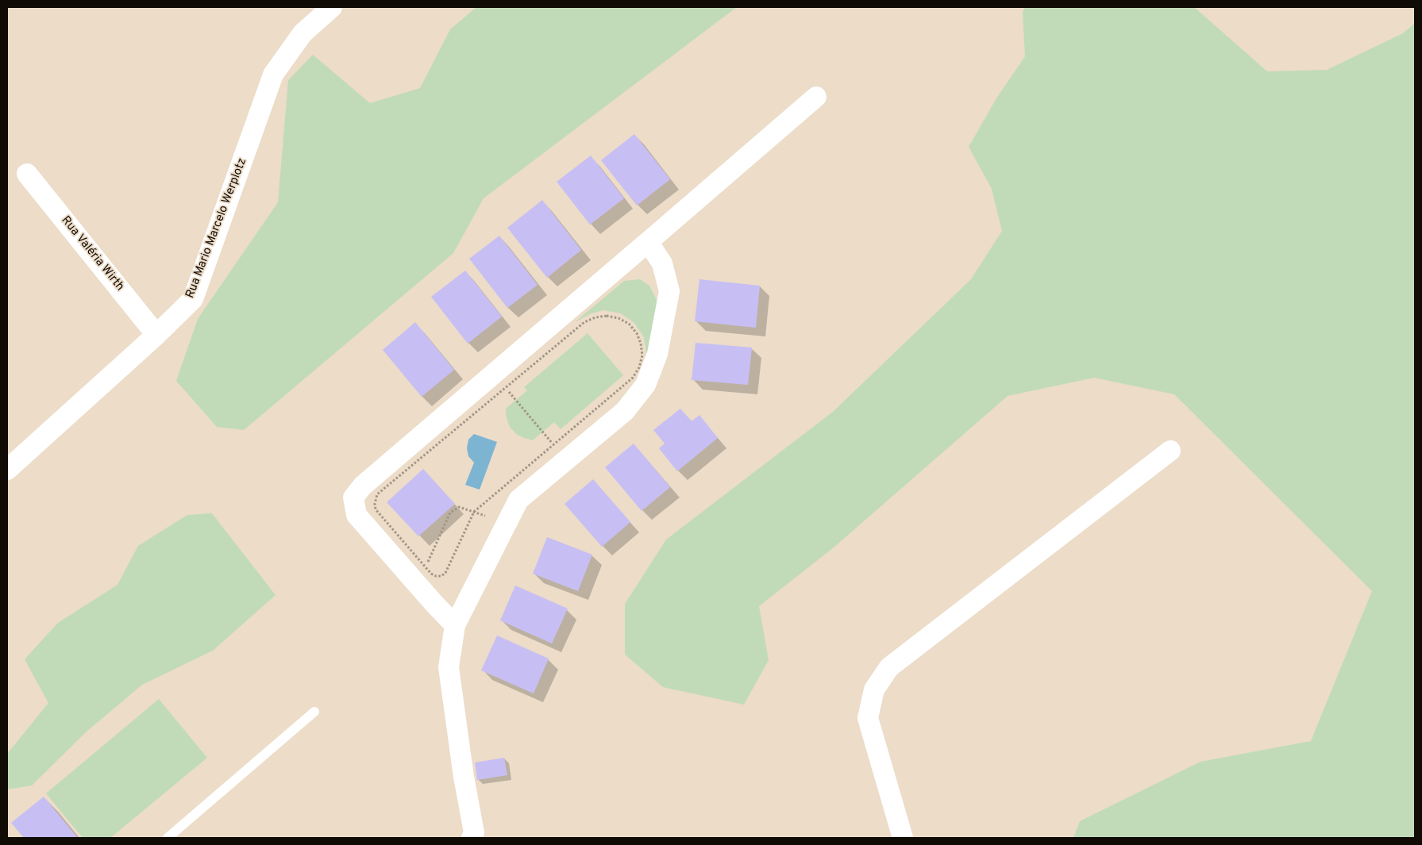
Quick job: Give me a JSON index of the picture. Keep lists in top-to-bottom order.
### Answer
{
  "streets": {
    "street": ["Rua Mario Marcelo Werplotz", "Rua Valéria Wirth"]
  },
  "crossings": [
    ["Rua Mario Marcelo Werplotz", "Rua Valéria Wirth"]
  ]
}
